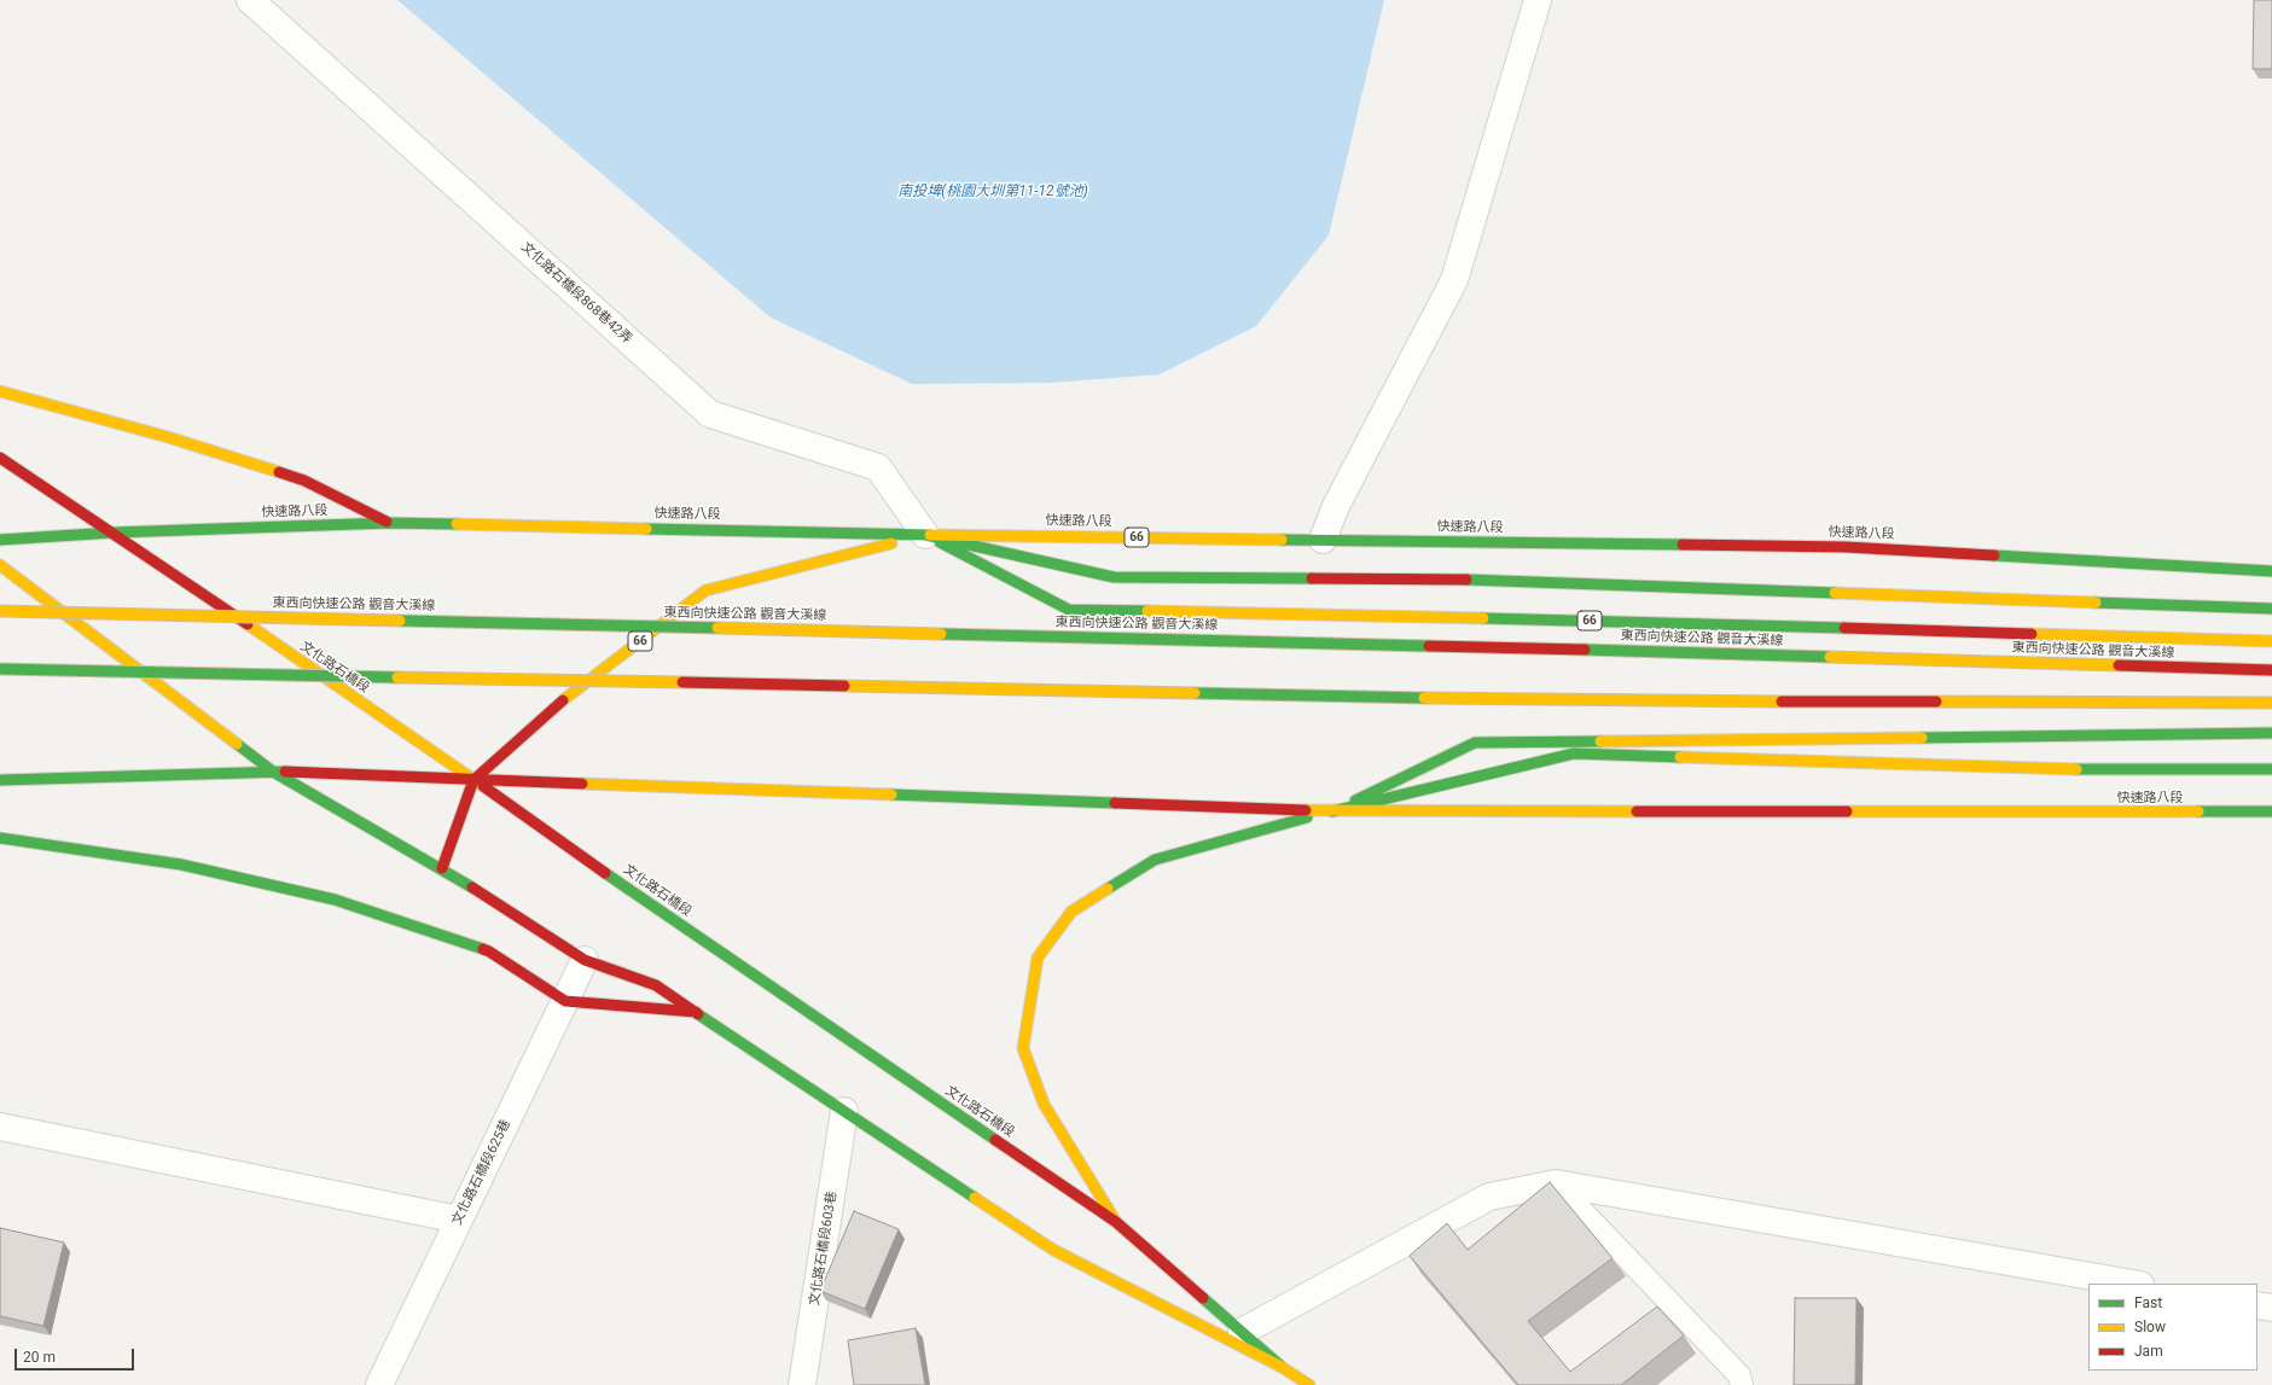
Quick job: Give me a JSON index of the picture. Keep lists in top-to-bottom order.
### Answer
{
  "streets": {
    "main road": [
      "快速路八段",
      "66",
      "東西向快速公路 觀音大溪線",
      "文化路石橋段"
    ],
    "street": ["文化路石橋段868巷42弄", "文化路石橋段625巷", "文化路石橋段603巷"]
  },
  "crossings": [
    ["文化路石橋段868巷42弄", "快速路八段"],
    ["文化路石橋段868巷42弄", "66"],
    ["快速路八段", "66"],
    ["快速路八段", "文化路石橋段"],
    ["66", "文化路石橋段"],
    ["文化路石橋段", "文化路石橋段625巷"],
    ["文化路石橋段", "文化路石橋段603巷"]
  ],
  "water": ["南投埤(桃園大圳第11-12號池)"],
  "legend": ["Fast", "Slow", "Jam"],
  "scale_bar": "20 m"
}
